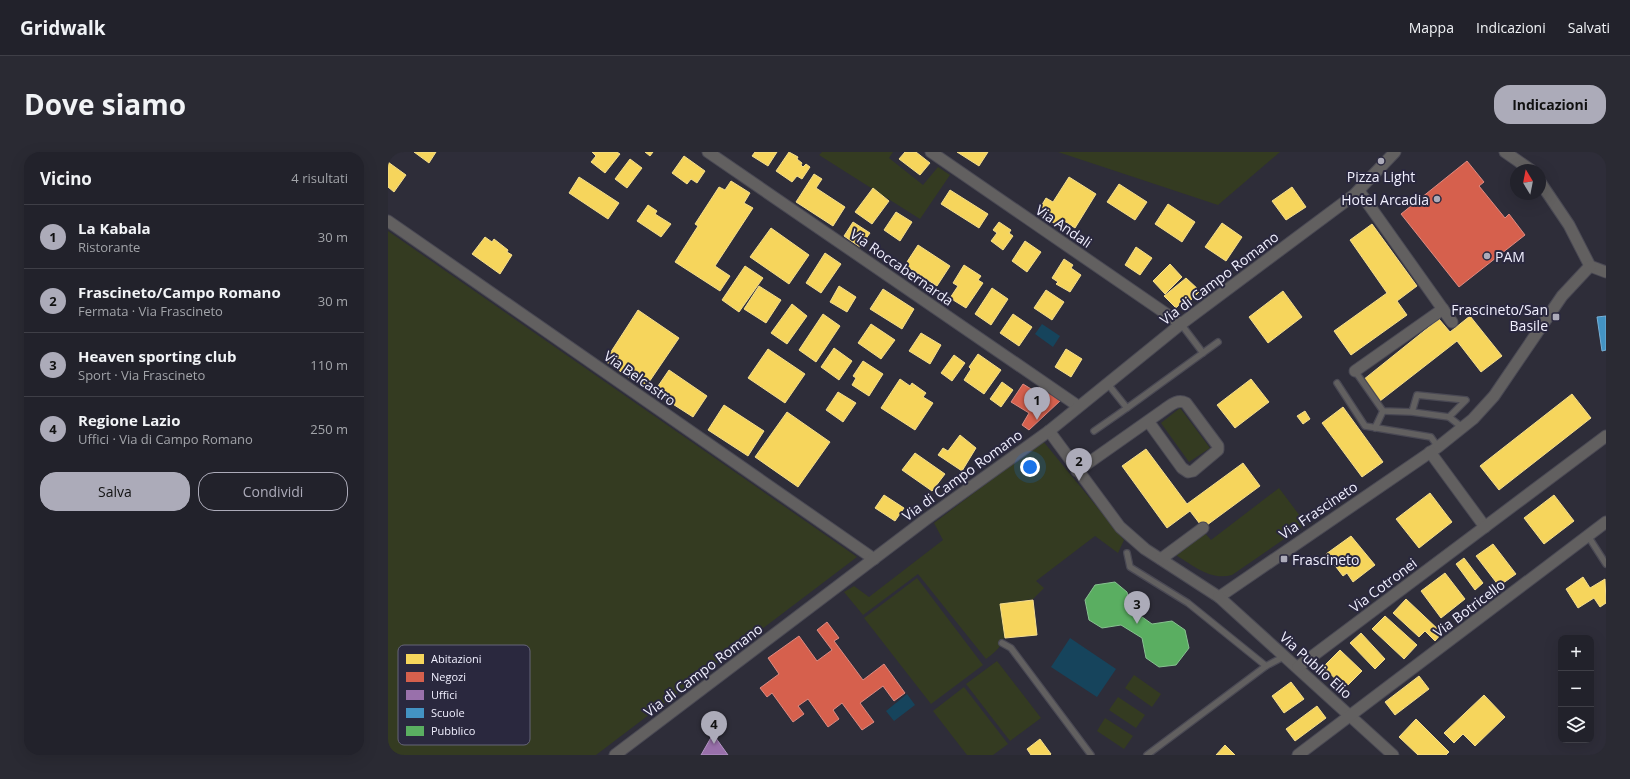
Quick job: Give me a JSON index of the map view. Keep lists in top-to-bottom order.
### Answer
{
  "streets": {
    "street": [
      "Via Andali",
      "Via Roccabernarda",
      "Via di Campo Romano",
      "Via Belcastro",
      "Via Frascineto",
      "Via Cotronei",
      "Via Botricello",
      "Via Publio Elio"
    ]
  },
  "crossings": [
    ["Via Andali", "Via di Campo Romano"],
    ["Via Roccabernarda", "Via di Campo Romano"],
    ["Via di Campo Romano", "Via Belcastro"],
    ["Via Frascineto", "Via Publio Elio"],
    ["Via Cotronei", "Via Publio Elio"],
    ["Via Botricello", "Via Publio Elio"]
  ],
  "places": {
    "other": ["Pizza Light", "Hotel Arcadia", "PAM"],
    "transit": ["Frascineto/San Basile", "Frascineto"]
  },
  "legend": [
    "Abitazioni",
    "Negozi",
    "Uffici",
    "Scuole",
    "Pubblico"
  ],
  "north": "top",
  "page": {
    "header": "Gridwalk",
    "nav": ["Mappa", "Indicazioni", "Salvati"],
    "title": "Dove siamo",
    "buttons": [
      "Indicazioni",
      ["Salva", "Condividi"]
    ],
    "heading": ["Vicino", "4 risultati"],
    "list": [
      {
        "mark": "1",
        "name": "La Kabala",
        "note": "Ristorante",
        "value": "30 m"
      },
      {
        "mark": "2",
        "name": "Frascineto/Campo Romano",
        "note": "Fermata · Via Frascineto",
        "value": "30 m"
      },
      {
        "mark": "3",
        "name": "Heaven sporting club",
        "note": "Sport · Via Frascineto",
        "value": "110 m"
      },
      {
        "mark": "4",
        "name": "Regione Lazio",
        "note": "Uffici · Via di Campo Romano",
        "value": "250 m"
      }
    ],
    "pins": [
      "1",
      "2",
      "3",
      "4"
    ],
    "map_buttons": ["+", "−"]
  }
}
